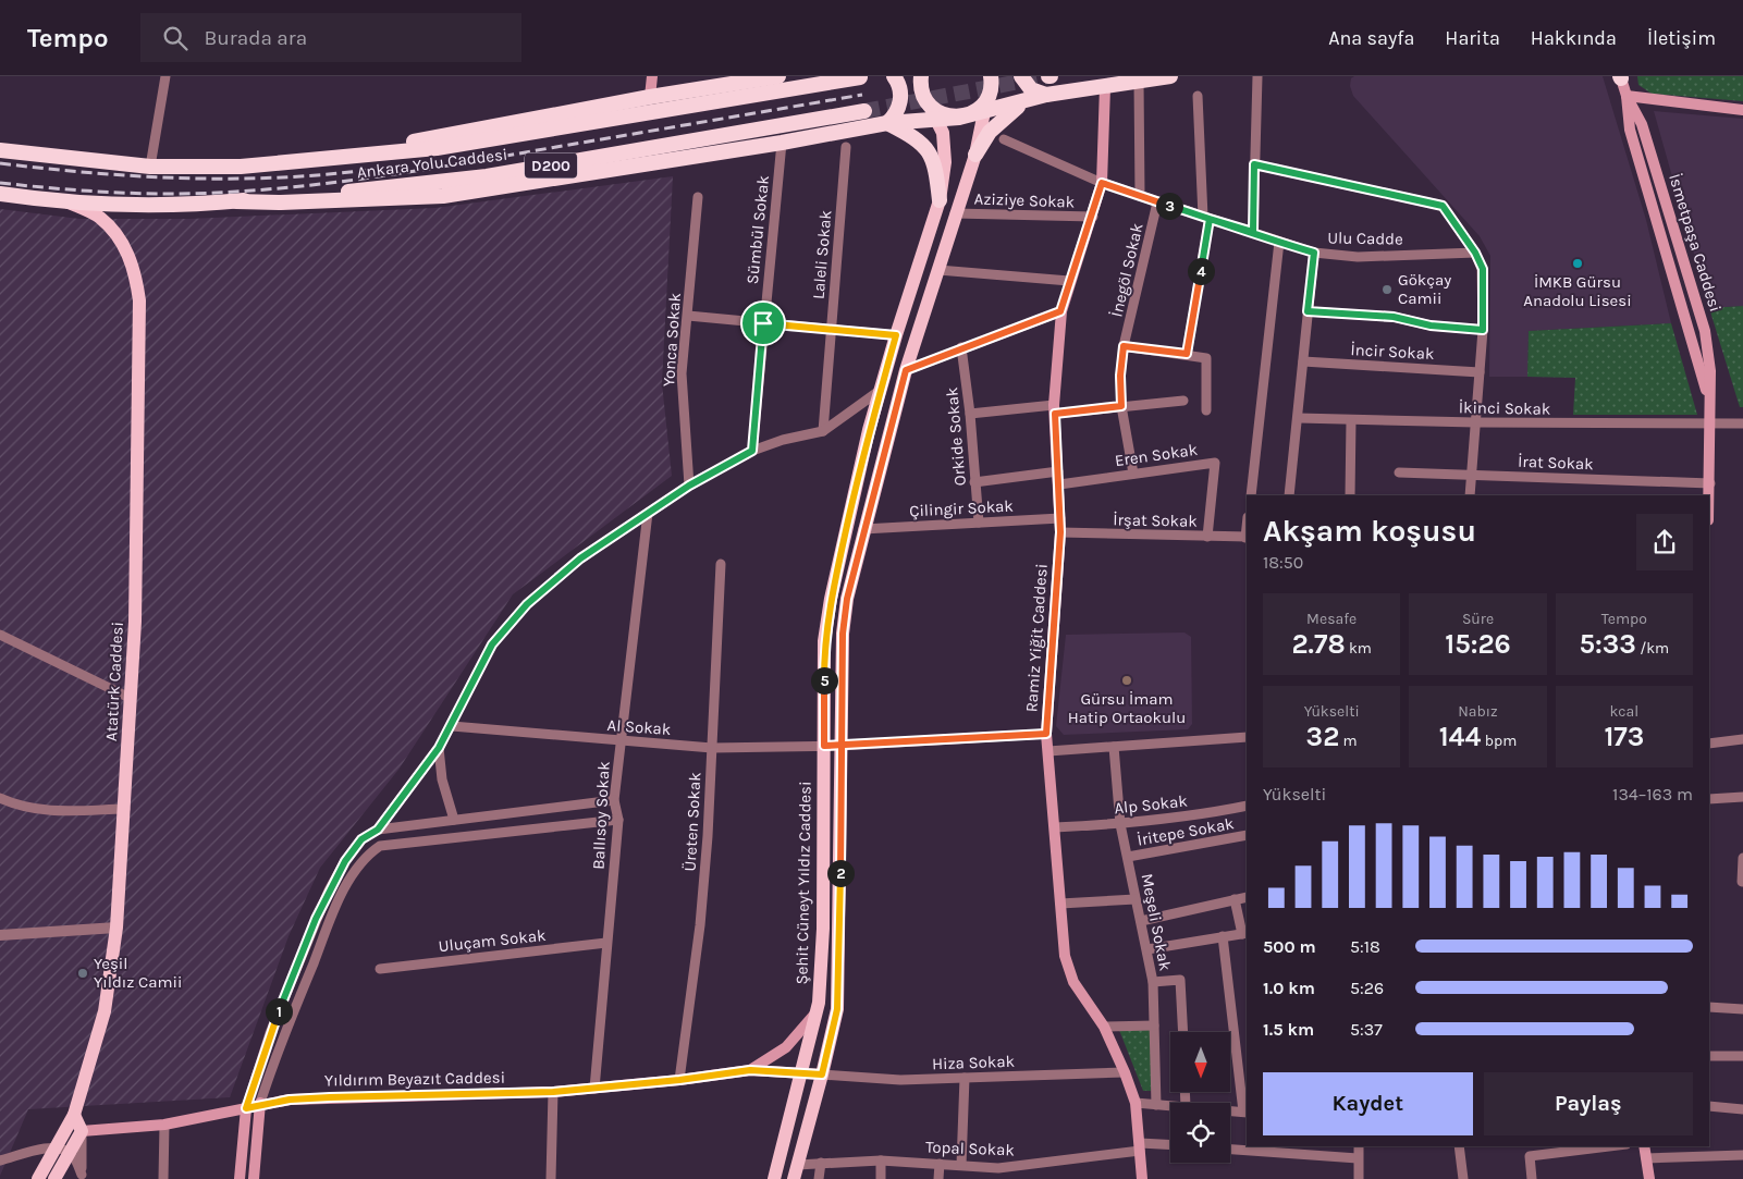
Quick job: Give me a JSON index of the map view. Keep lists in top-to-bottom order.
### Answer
{
  "streets": {
    "highway": ["Ankara Yolu Caddesi", "D200"],
    "main road": [
      "İsmetpaşa Caddesi",
      "Ramiz Yiğit Caddesi",
      "Atatürk Caddesi",
      "Şehit Cüneyt Yıldız Caddesi",
      "Yıldırım Beyazıt Caddesi"
    ],
    "street": [
      "Aziziye Sokak",
      "Sümbül Sokak",
      "Ulu Cadde",
      "Laleli Sokak",
      "İnegöl Sokak",
      "Yonca Sokak",
      "İncir Sokak",
      "İkinci Sokak",
      "Orkide Sokak",
      "Eren Sokak",
      "İrat Sokak",
      "Çilingir Sokak",
      "İrşat Sokak",
      "Al Sokak",
      "Alp Sokak",
      "Ballısoy Sokak",
      "Üreten Sokak",
      "İritepe Sokak",
      "Meşeli Sokak",
      "Uluçam Sokak",
      "Hiza Sokak",
      "Topal Sokak"
    ]
  },
  "crossings": [
    ["Ankara Yolu Caddesi", "Atatürk Caddesi"],
    ["Aziziye Sokak", "Ramiz Yiğit Caddesi"],
    ["Ulu Cadde", "İnegöl Sokak"],
    ["Ulu Cadde", "Ramiz Yiğit Caddesi"],
    ["İsmetpaşa Caddesi", "İkinci Sokak"],
    ["İsmetpaşa Caddesi", "İrat Sokak"],
    ["İnegöl Sokak", "Eren Sokak"],
    ["Orkide Sokak", "Çilingir Sokak"],
    ["Eren Sokak", "İrşat Sokak"],
    ["Eren Sokak", "Ramiz Yiğit Caddesi"],
    ["Çilingir Sokak", "Ramiz Yiğit Caddesi"],
    ["İrşat Sokak", "Ramiz Yiğit Caddesi"],
    ["Ramiz Yiğit Caddesi", "Al Sokak"],
    ["Ramiz Yiğit Caddesi", "Alp Sokak"],
    ["Ramiz Yiğit Caddesi", "Hiza Sokak"],
    ["Ramiz Yiğit Caddesi", "Topal Sokak"],
    ["Al Sokak", "Ballısoy Sokak"],
    ["Al Sokak", "Üreten Sokak"],
    ["Al Sokak", "Şehit Cüneyt Yıldız Caddesi"],
    ["Alp Sokak", "Meşeli Sokak"],
    ["Ballısoy Sokak", "Uluçam Sokak"],
    ["Ballısoy Sokak", "Yıldırım Beyazıt Caddesi"],
    ["Üreten Sokak", "Yıldırım Beyazıt Caddesi"],
    ["İritepe Sokak", "Meşeli Sokak"],
    ["Şehit Cüneyt Yıldız Caddesi", "Yıldırım Beyazıt Caddesi"],
    ["Hiza Sokak", "Yıldırım Beyazıt Caddesi"]
  ],
  "places": [
    "İMKB Gürsu Anadolu Lisesi",
    "Gökçay Camii",
    "Gürsu İmam Hatip Ortaokulu",
    "Yeşil Yıldız Camii"
  ],
  "north": "bottom",
  "page": {
    "header": "Tempo",
    "search": "Burada ara",
    "nav": [
      "Ana sayfa",
      "Harita",
      "Hakkında",
      "İletişim"
    ],
    "pins": [
      "3",
      "4",
      "5",
      "2",
      "1"
    ],
    "heading": ["Akşam koşusu", "18:50"],
    "stats": [
      ["Mesafe", "2.78 km"],
      ["Süre", "15:26"],
      ["Tempo", "5:33 /km"],
      ["Yükselti", "32 m"],
      ["Nabız", "144 bpm"],
      ["kcal", "173"]
    ],
    "chart": ["Yükselti", "134–163 m"],
    "list": [
      {
        "name": "500 m",
        "note": "5:18"
      },
      {
        "name": "1.0 km",
        "note": "5:26"
      },
      {
        "name": "1.5 km",
        "note": "5:37"
      }
    ],
    "buttons": ["Kaydet", "Paylaş"]
  }
}
